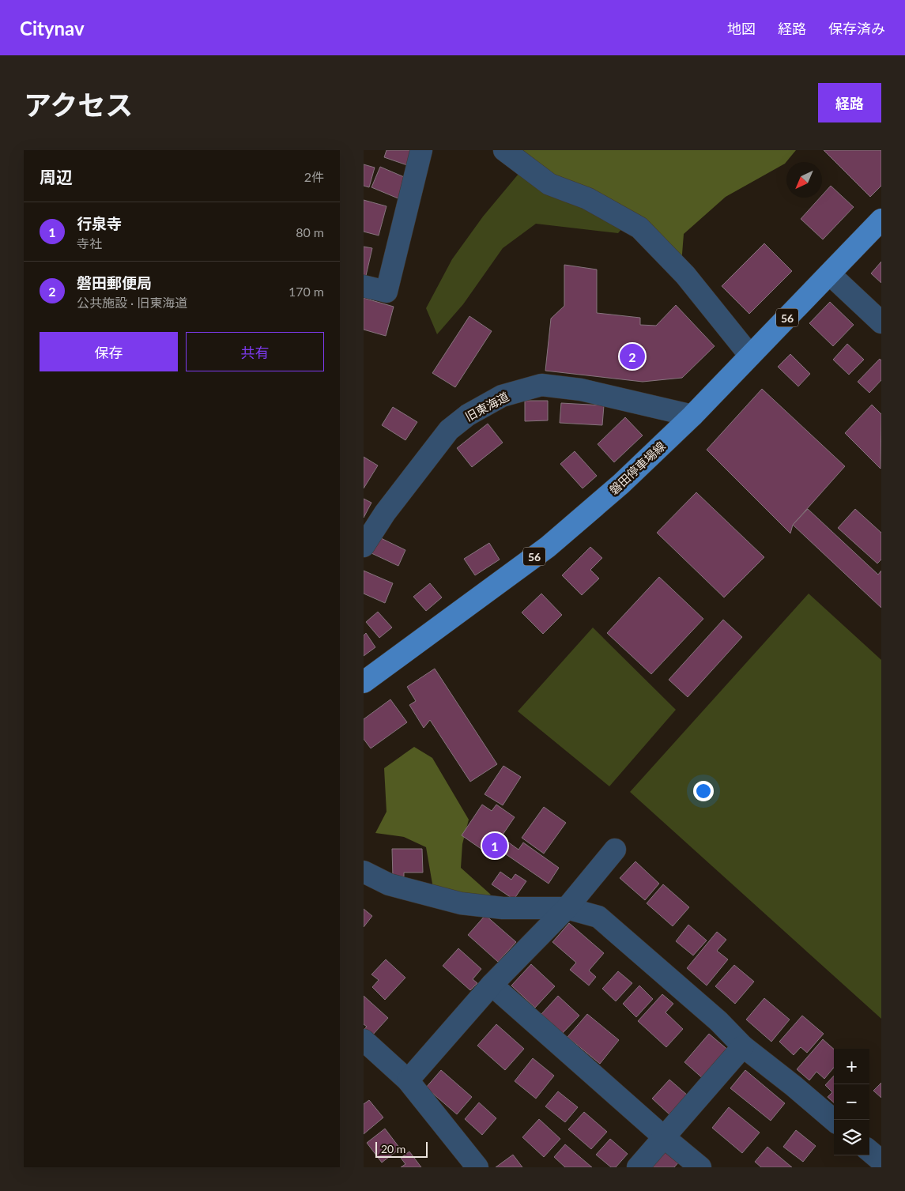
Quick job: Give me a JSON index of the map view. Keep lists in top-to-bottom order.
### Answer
{
  "streets": {
    "main road": ["56", "磐田停車場線"],
    "street": ["旧東海道"]
  },
  "crossings": [
    ["旧東海道", "磐田停車場線"]
  ],
  "scale_bar": "20 m",
  "north": "bottom left",
  "page": {
    "header": "Citynav",
    "nav": ["地図", "経路", "保存済み"],
    "title": "アクセス",
    "buttons": [
      "経路",
      ["保存", "共有"]
    ],
    "heading": ["周辺", "2件"],
    "list": [
      {
        "mark": "1",
        "name": "行泉寺",
        "note": "寺社",
        "value": "80 m"
      },
      {
        "mark": "2",
        "name": "磐田郵便局",
        "note": "公共施設 · 旧東海道",
        "value": "170 m"
      }
    ],
    "pins": ["2", "1"],
    "map_buttons": ["+", "−"],
    "scale": "20 m"
  }
}
